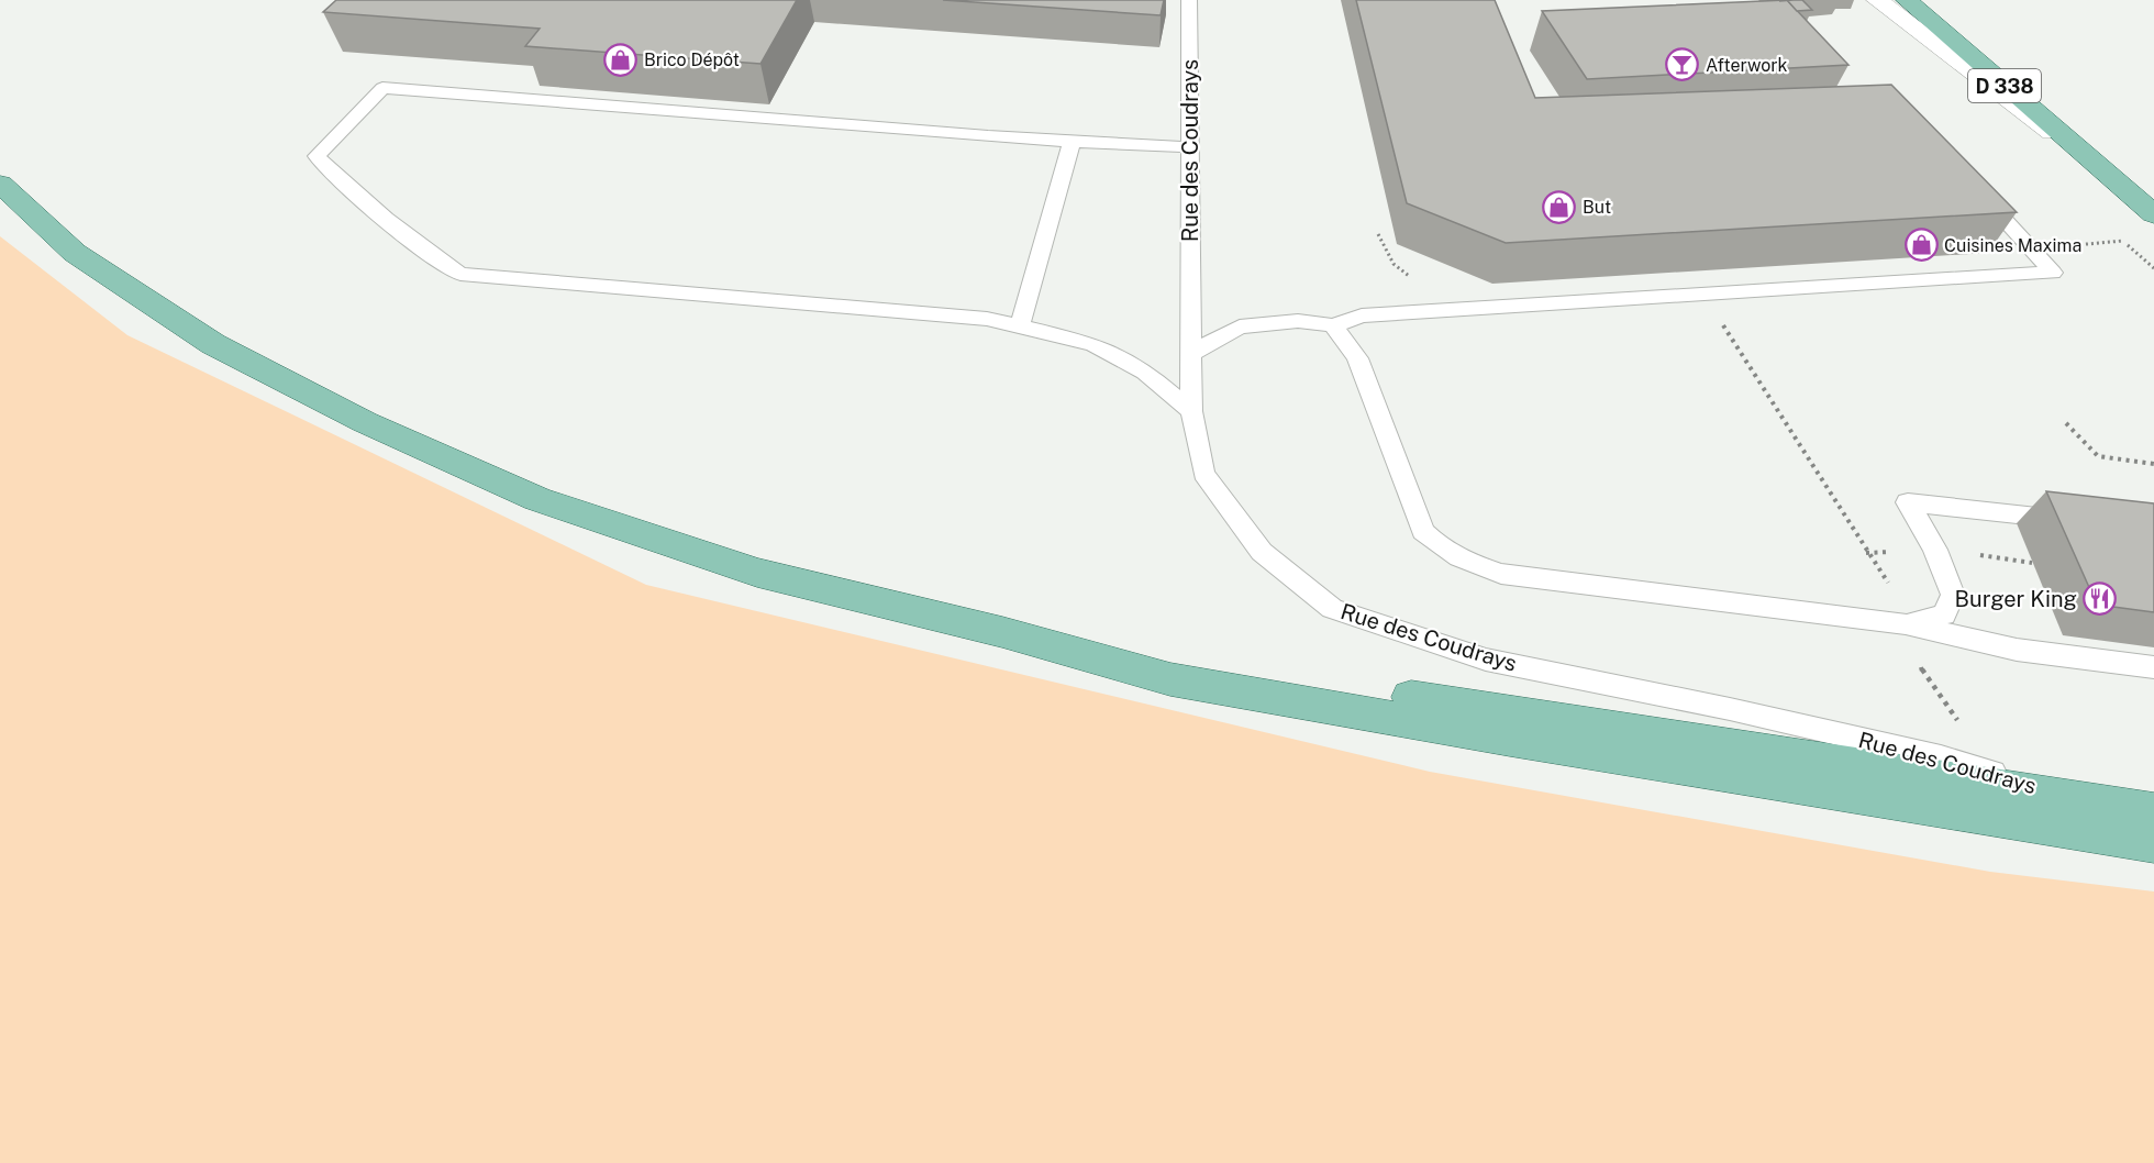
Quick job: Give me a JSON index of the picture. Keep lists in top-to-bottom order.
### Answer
{
  "streets": {
    "main road": ["D 338"],
    "lane": ["Rue des Coudrays"]
  },
  "places": {
    "shop": ["Brico Dépôt", "But", "Cuisines Maxima"],
    "bar": ["Afterwork"],
    "restaurant": ["Burger King"]
  }
}
